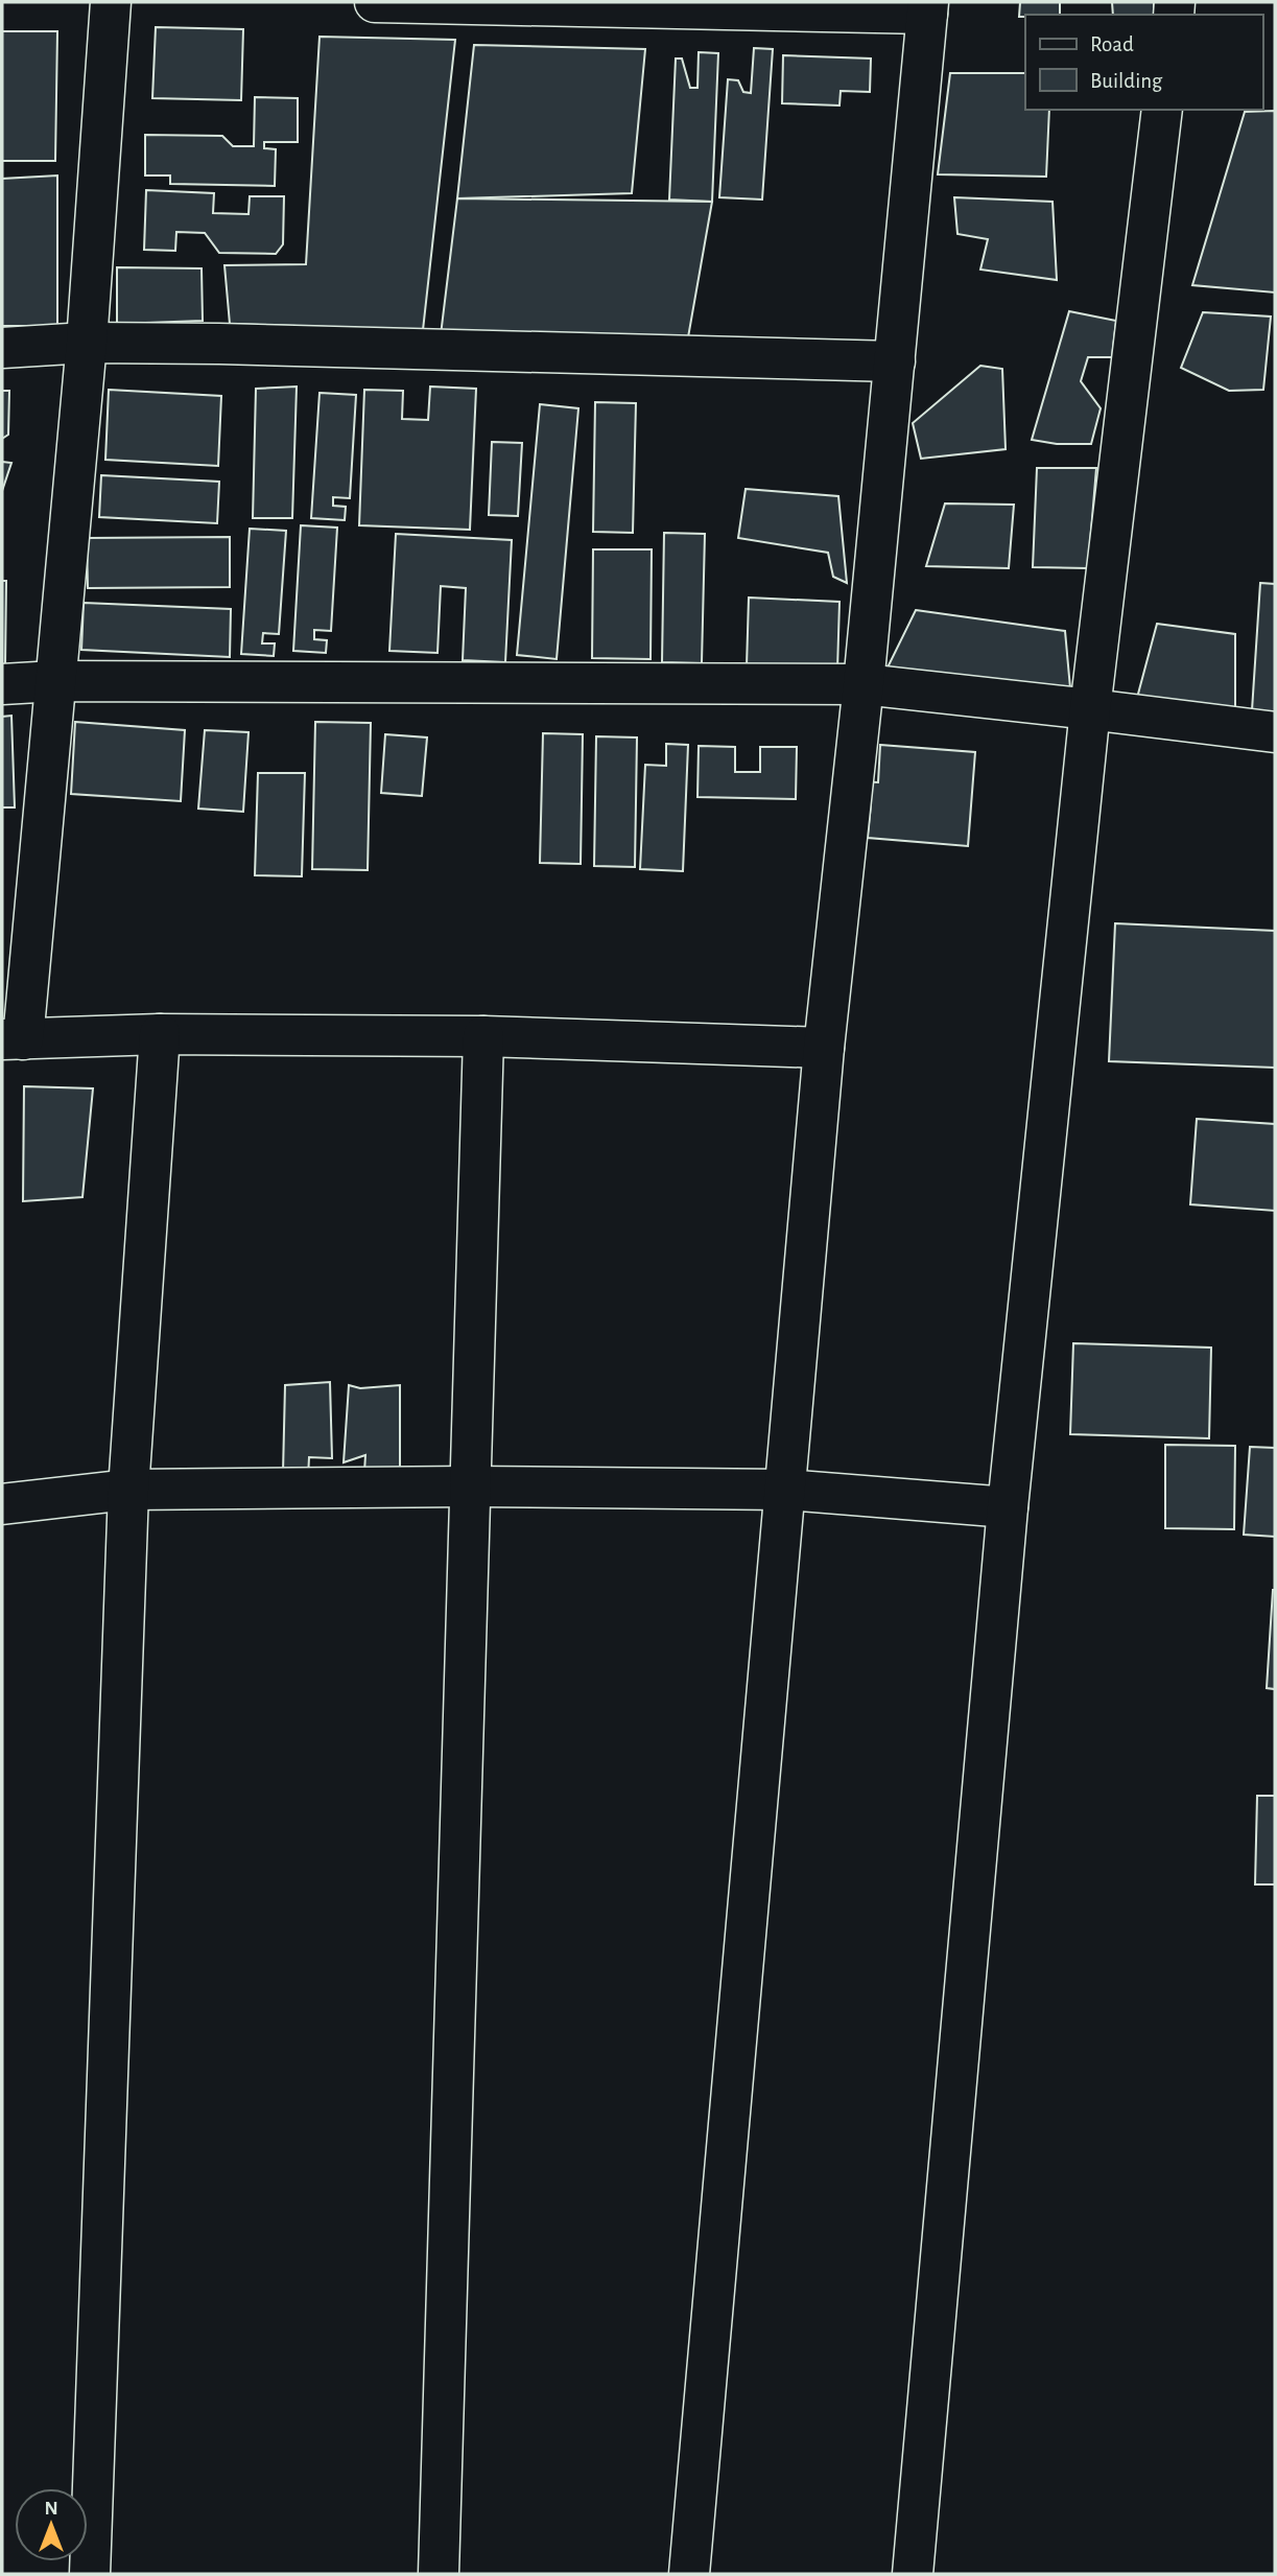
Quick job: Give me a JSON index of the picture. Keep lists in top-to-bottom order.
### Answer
{
  "legend": ["Road", "Building"],
  "north": "top"
}
